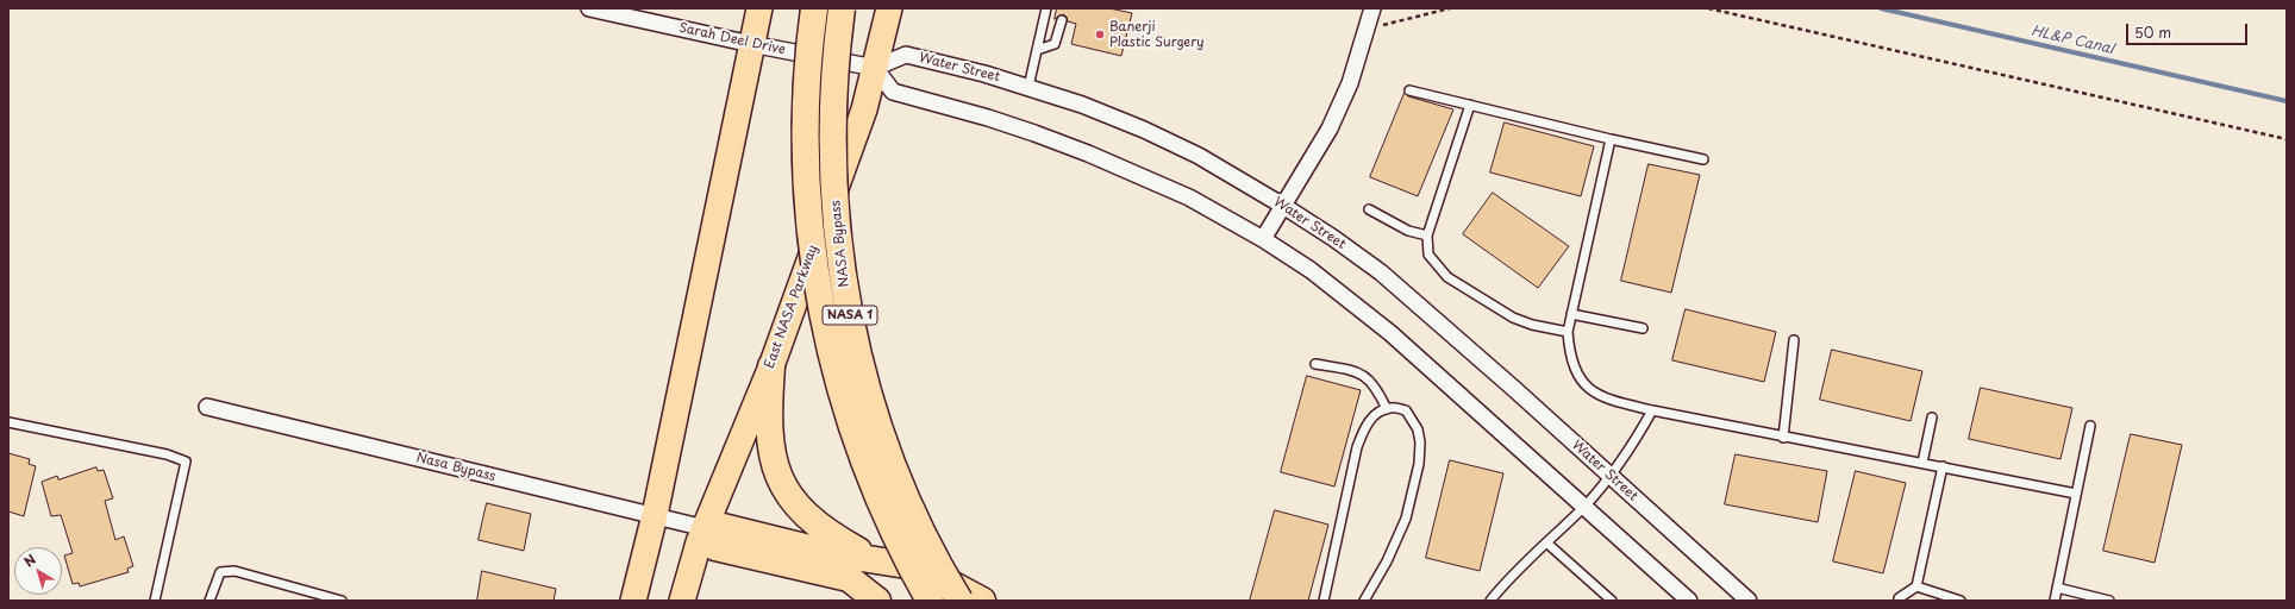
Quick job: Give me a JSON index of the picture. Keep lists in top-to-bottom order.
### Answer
{
  "streets": {
    "highway": ["NASA Bypass", "NASA 1"],
    "main road": ["East NASA Parkway"],
    "street": ["Sarah Deel Drive", "Water Street", "Nasa Bypass"]
  },
  "crossings": [
    ["Sarah Deel Drive", "Water Street"],
    ["Sarah Deel Drive", "East NASA Parkway"],
    ["Water Street", "East NASA Parkway"],
    ["East NASA Parkway", "Nasa Bypass"]
  ],
  "water": ["HL&P Canal"],
  "places": ["Banerji Plastic Surgery"],
  "scale_bar": "50 m",
  "north": "top left"
}
